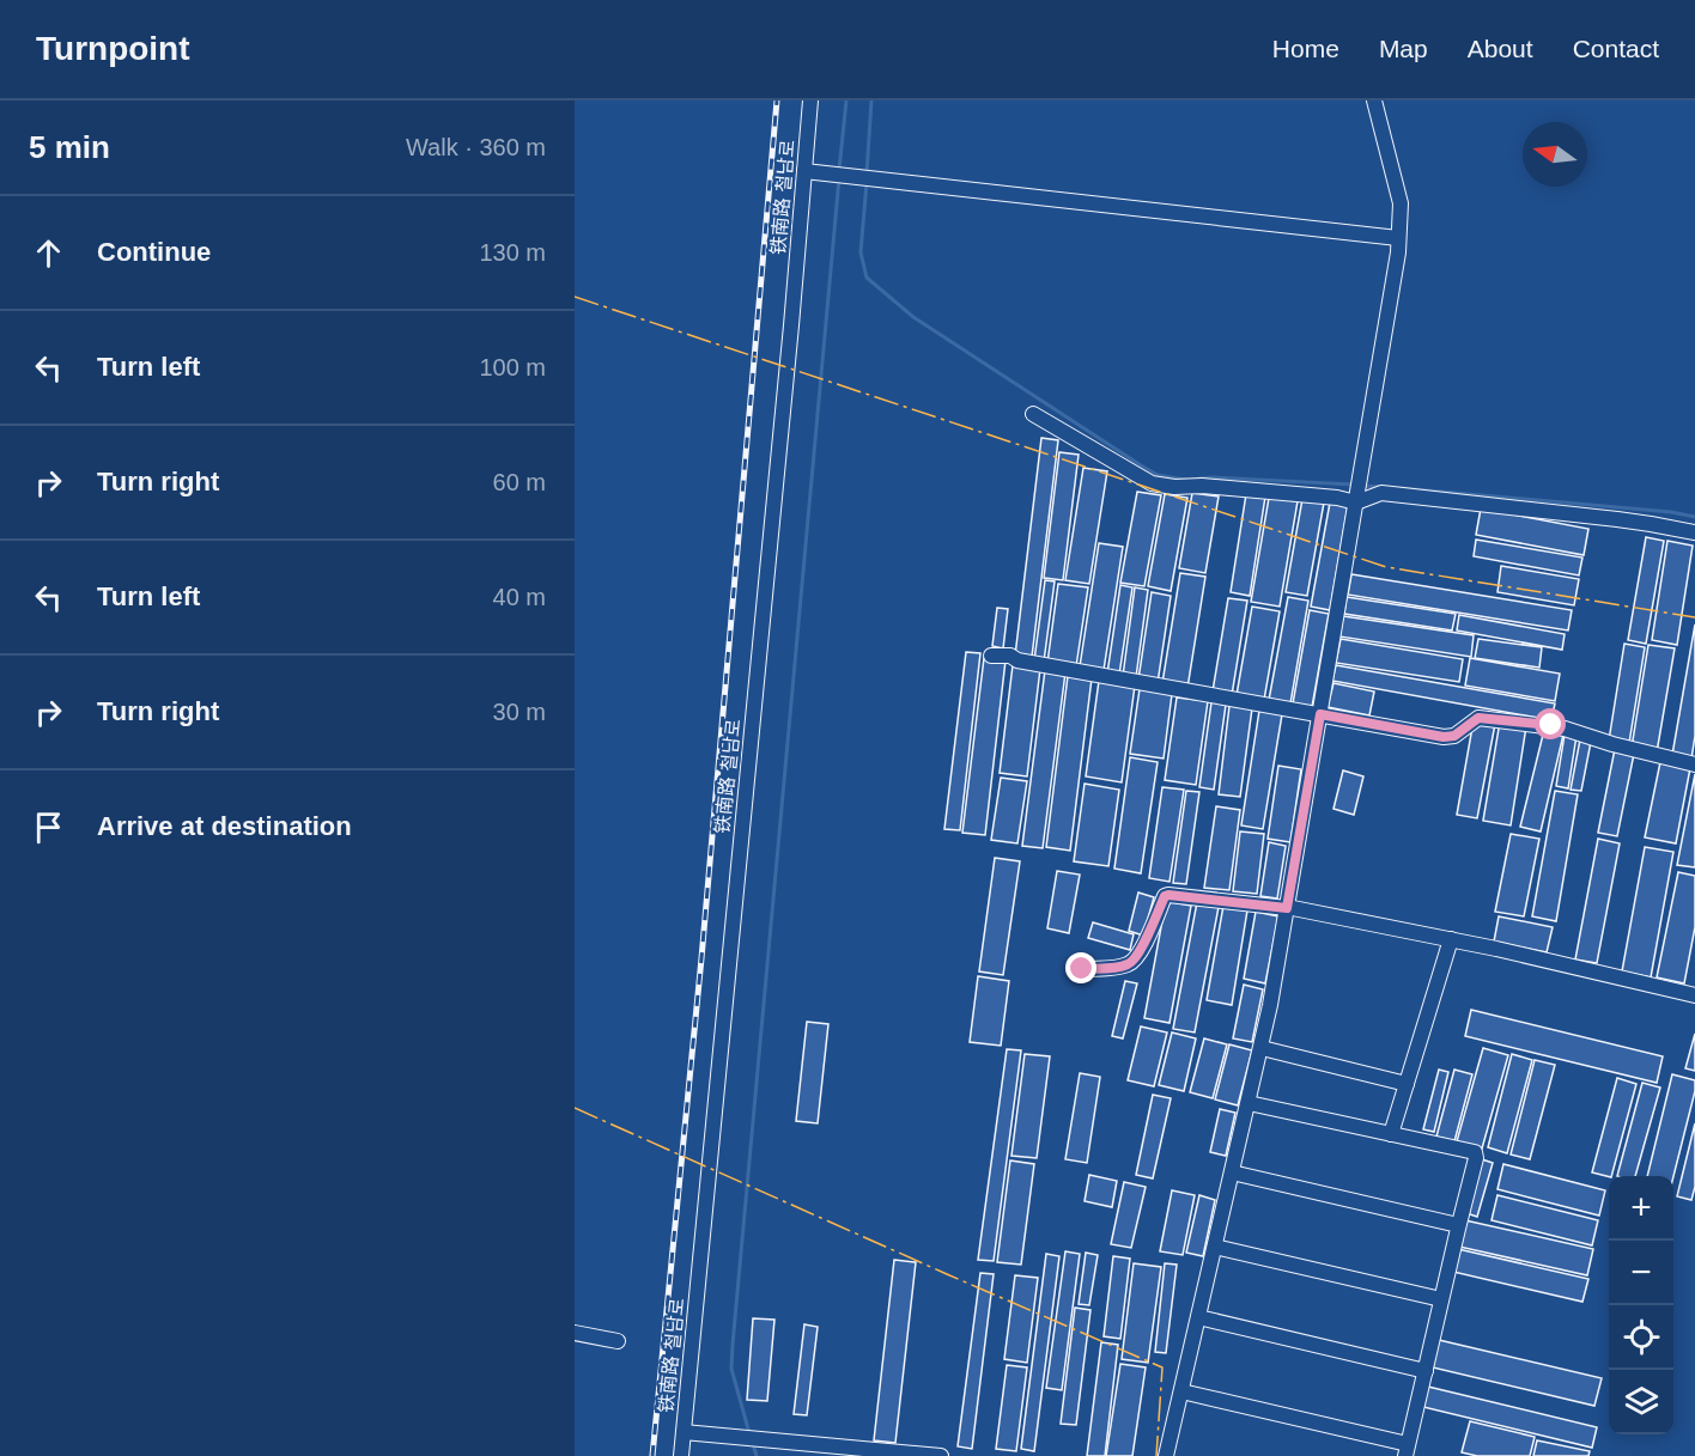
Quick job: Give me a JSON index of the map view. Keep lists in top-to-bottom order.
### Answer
{
  "streets": {
    "street": ["铁南路 철남로"]
  },
  "north": "left",
  "page": {
    "header": "Turnpoint",
    "nav": [
      "Home",
      "Map",
      "About",
      "Contact"
    ],
    "heading": ["5 min", "Walk · 360 m"],
    "list": [
      ["Continue", "130 m"],
      ["Turn left", "100 m"],
      ["Turn right", "60 m"],
      ["Turn left", "40 m"],
      ["Turn right", "30 m"],
      "Arrive at destination"
    ],
    "map_buttons": ["+", "−"]
  }
}
